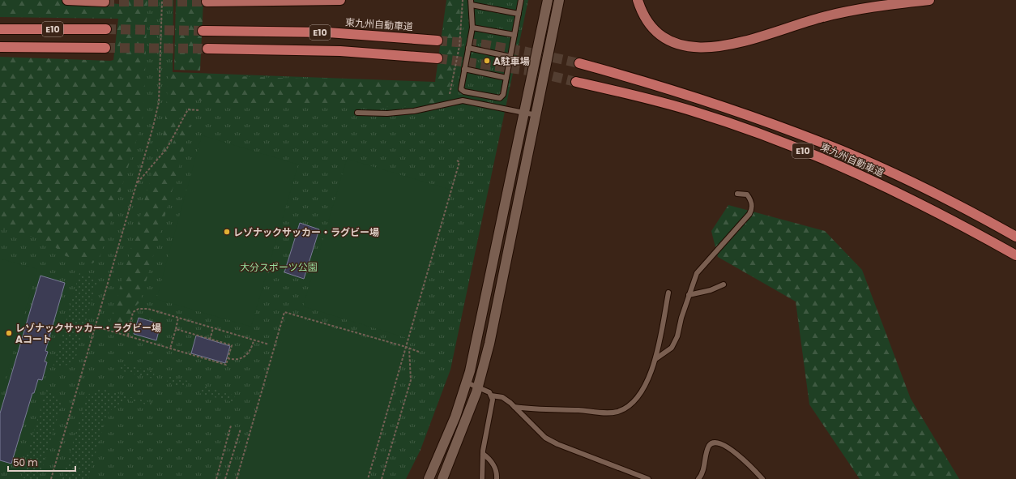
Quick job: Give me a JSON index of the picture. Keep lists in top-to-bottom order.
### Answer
{
  "streets": {
    "highway": ["東九州自動車道", "E10"]
  },
  "parks": ["大分スポーツ公園"],
  "places": ["A駐車場", "レゾナックサッカー・ラグビー場", "レゾナックサッカー・ラグビー場 Aコート"],
  "scale_bar": "50 m"
}
